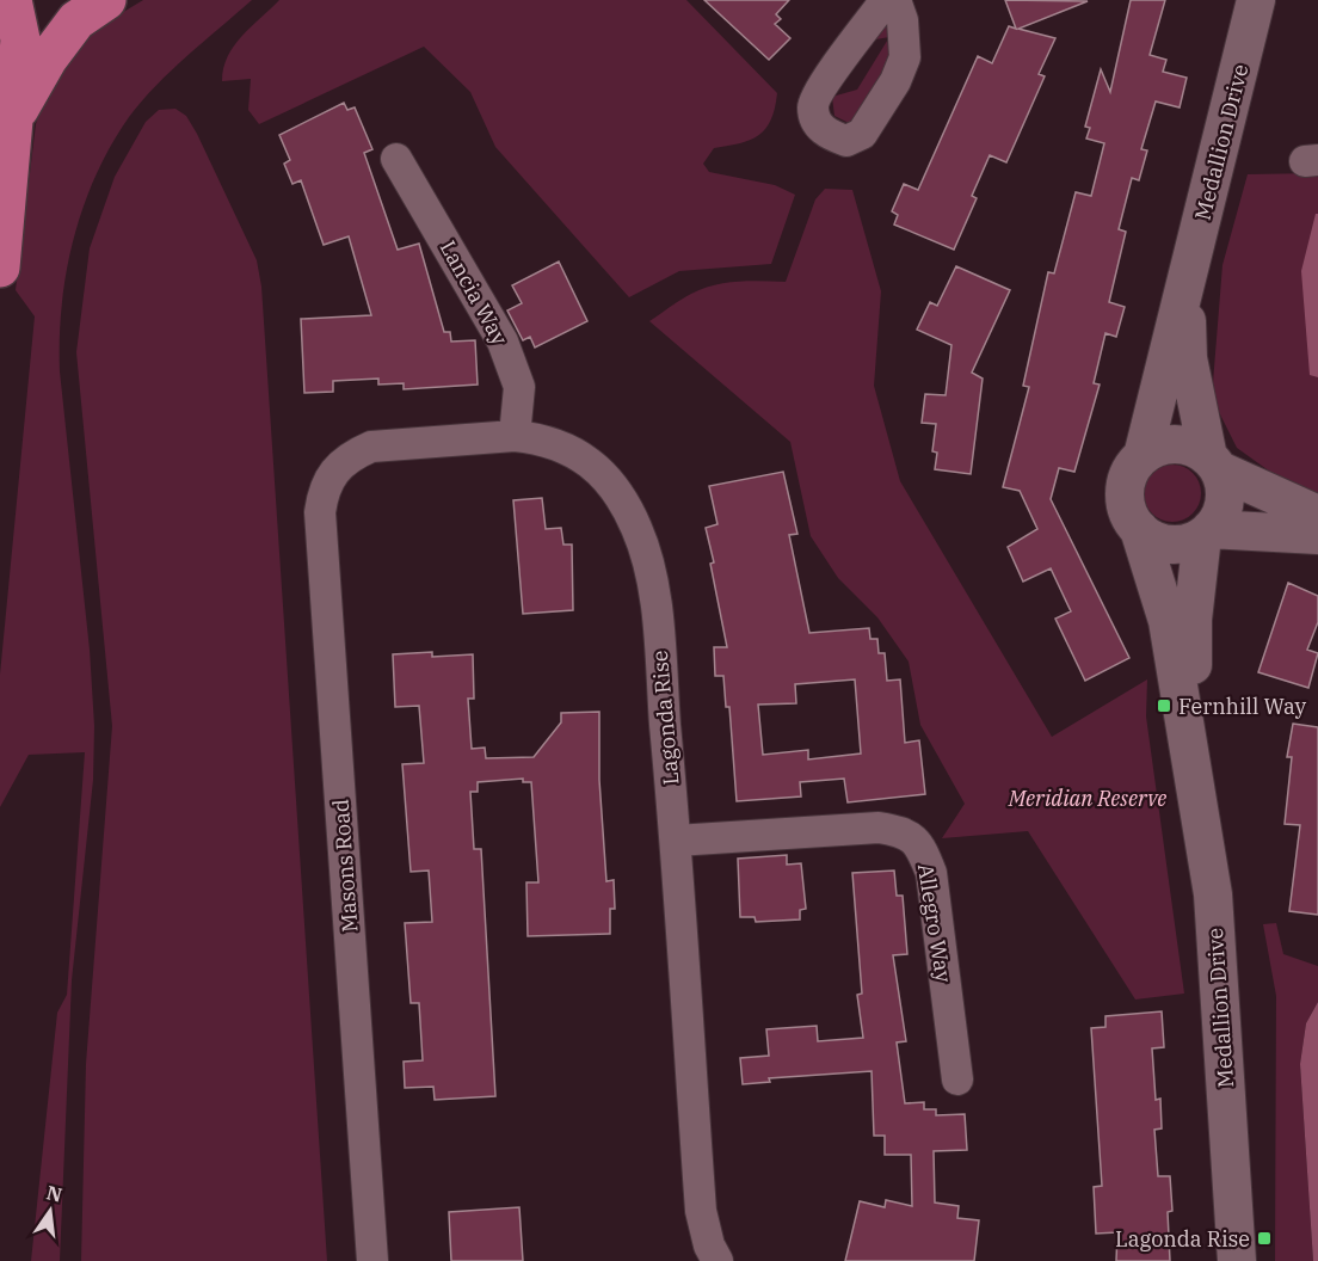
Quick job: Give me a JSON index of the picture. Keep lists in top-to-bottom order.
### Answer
{
  "streets": {
    "street": [
      "Medallion Drive",
      "Lancia Way",
      "Lagonda Rise",
      "Masons Road",
      "Allegro Way"
    ]
  },
  "crossings": [
    ["Lancia Way", "Lagonda Rise"],
    ["Lagonda Rise", "Masons Road"],
    ["Lagonda Rise", "Allegro Way"]
  ],
  "parks": ["Meridian Reserve"],
  "places": {
    "transit": ["Fernhill Way", "Lagonda Rise"]
  },
  "north": "top"
}
